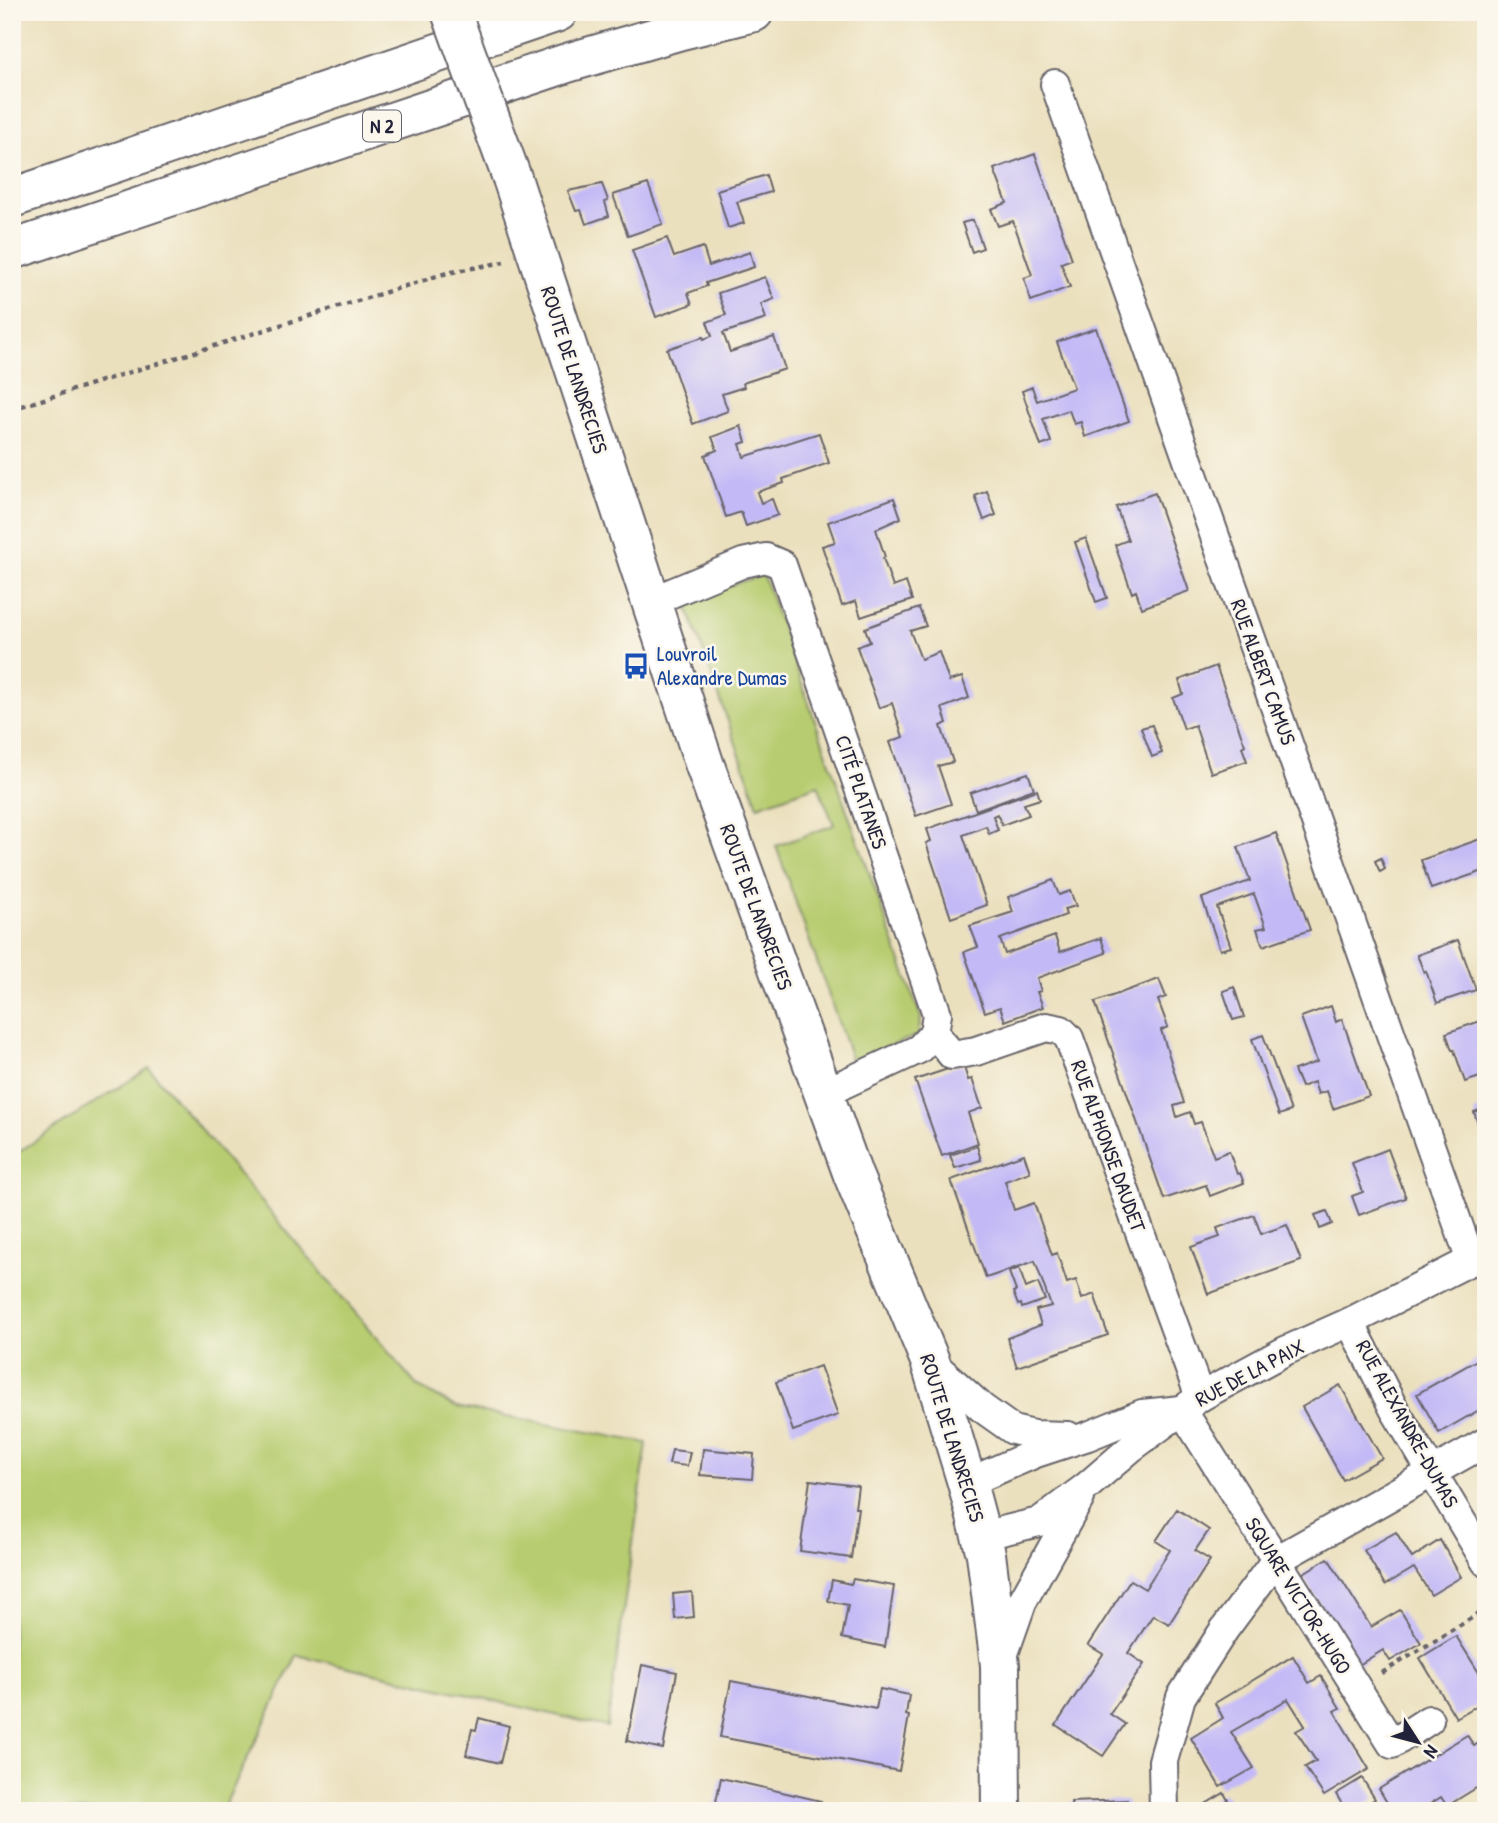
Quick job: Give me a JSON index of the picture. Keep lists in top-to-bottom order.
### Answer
{
  "streets": {
    "main road": ["N 2", "ROUTE DE LANDRECIES"],
    "street": [
      "RUE ALBERT CAMUS",
      "CITÉ PLATANES",
      "RUE ALPHONSE DAUDET",
      "RUE DE LA PAIX",
      "RUE ALEXANDRE-DUMAS",
      "SQUARE VICTOR-HUGO"
    ]
  },
  "crossings": [
    ["ROUTE DE LANDRECIES", "CITÉ PLATANES"],
    ["ROUTE DE LANDRECIES", "RUE DE LA PAIX"],
    ["RUE ALBERT CAMUS", "RUE DE LA PAIX"],
    ["CITÉ PLATANES", "RUE ALPHONSE DAUDET"],
    ["RUE ALPHONSE DAUDET", "RUE DE LA PAIX"],
    ["RUE ALPHONSE DAUDET", "SQUARE VICTOR-HUGO"],
    ["RUE DE LA PAIX", "RUE ALEXANDRE-DUMAS"],
    ["RUE DE LA PAIX", "SQUARE VICTOR-HUGO"]
  ],
  "places": {
    "bus stop": ["Louvroil Alexandre Dumas"]
  },
  "north": "bottom right"
}
